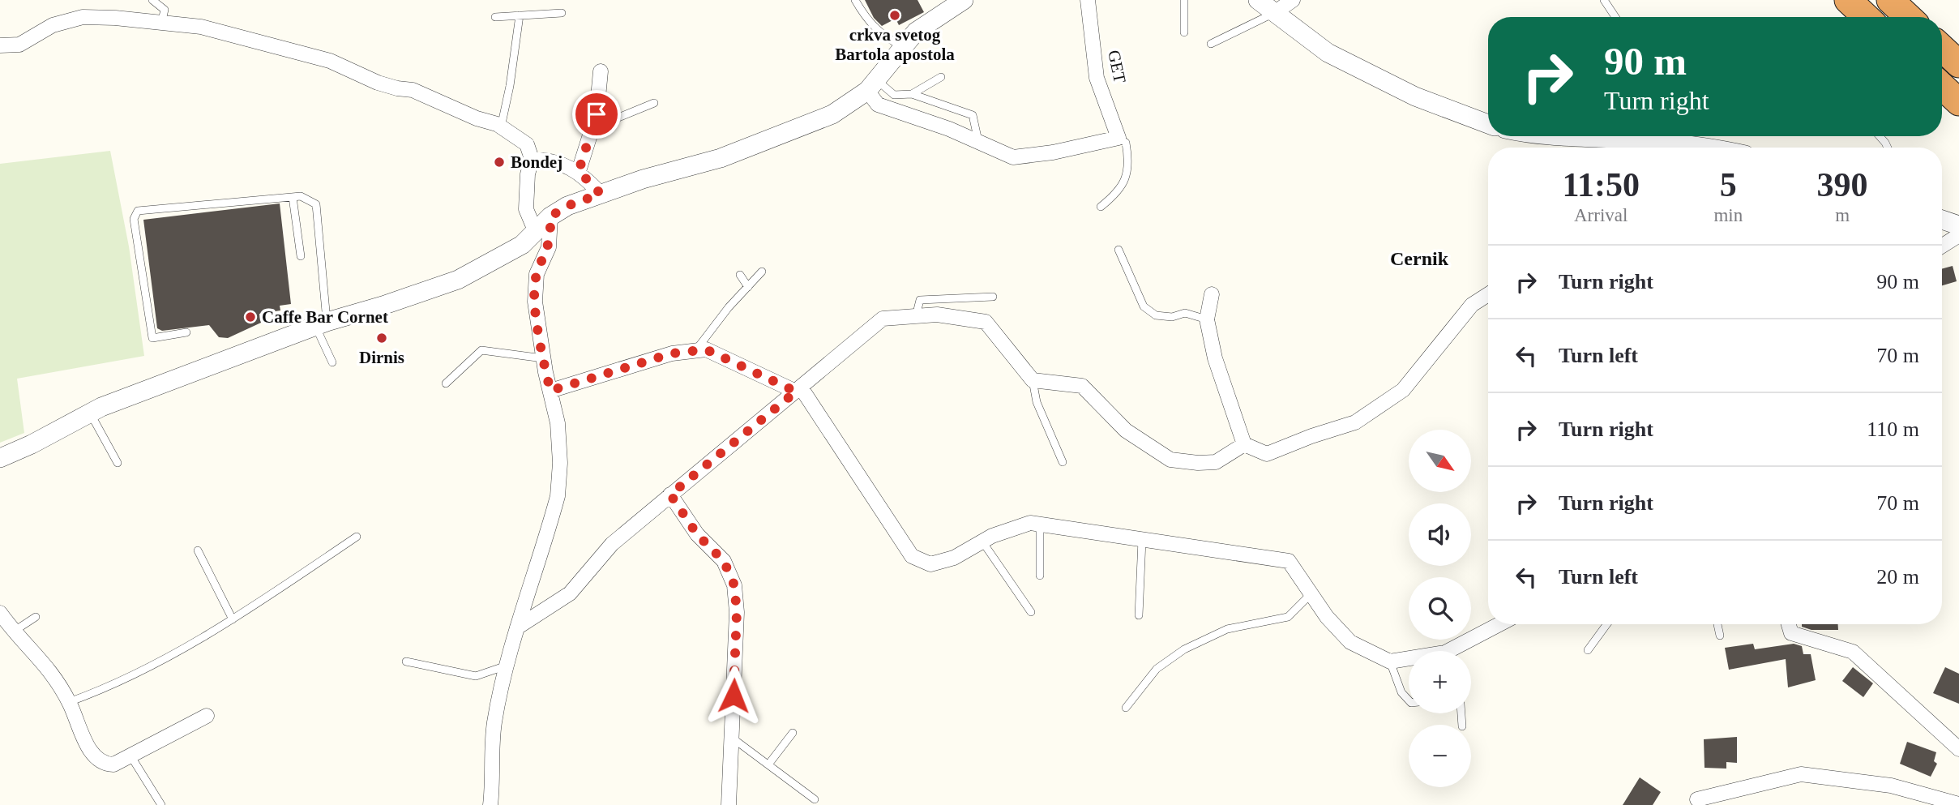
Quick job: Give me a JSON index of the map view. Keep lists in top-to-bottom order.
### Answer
{
  "streets": {
    "street": ["GET"]
  },
  "districts": ["Cernik"],
  "places": [
    "crkva svetog Bartola apostola",
    "Bondej",
    "Caffe Bar Cornet",
    "Dirnis"
  ],
  "north": "bottom right",
  "page": {
    "turn": ["90 m", "Turn right"],
    "eta": [
      "11:50",
      "Arrival",
      "5",
      "min",
      "390",
      "m"
    ],
    "list": [
      {
        "name": "Turn right",
        "value": "90 m"
      },
      {
        "name": "Turn left",
        "value": "70 m"
      },
      {
        "name": "Turn right",
        "value": "110 m"
      },
      {
        "name": "Turn right",
        "value": "70 m"
      },
      {
        "name": "Turn left",
        "value": "20 m"
      }
    ],
    "map_buttons": ["+", "−"]
  }
}
